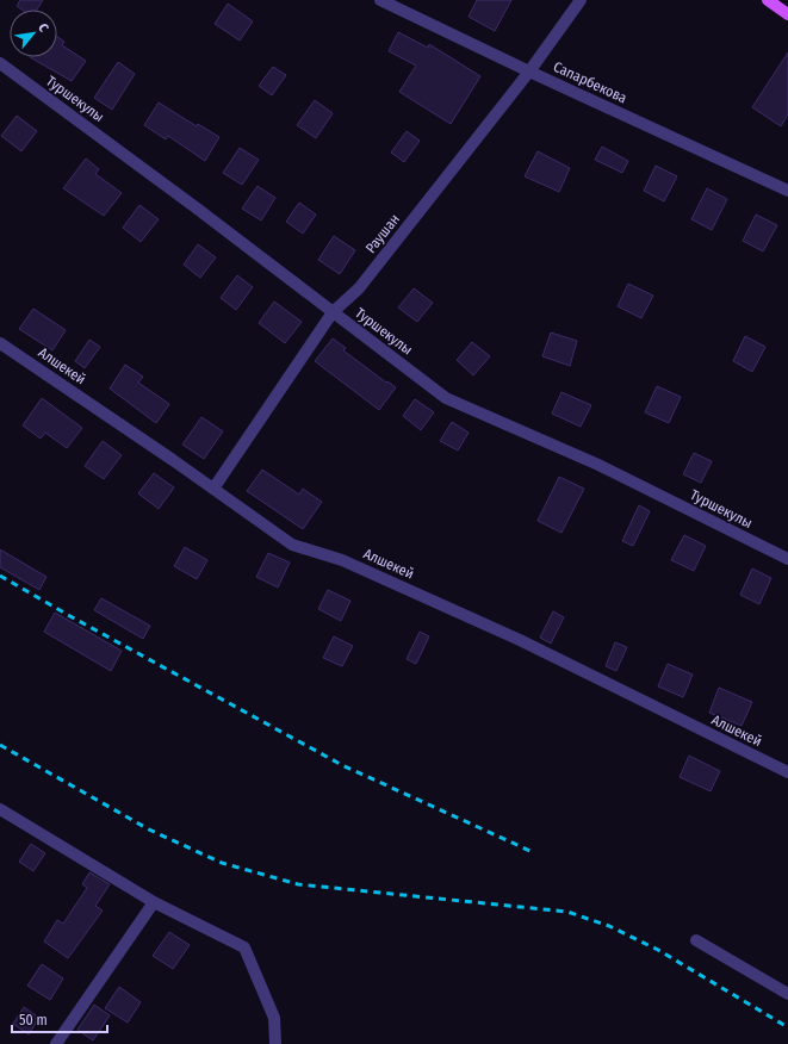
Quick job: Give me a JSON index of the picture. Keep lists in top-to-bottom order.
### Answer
{
  "streets": {
    "street": [
      "Сапарбекова",
      "Туршекулы",
      "Раушан",
      "Алшекей"
    ]
  },
  "crossings": [
    ["Сапарбекова", "Раушан"],
    ["Туршекулы", "Раушан"],
    ["Раушан", "Алшекей"]
  ],
  "scale_bar": "50 m",
  "north": "top right"
}
